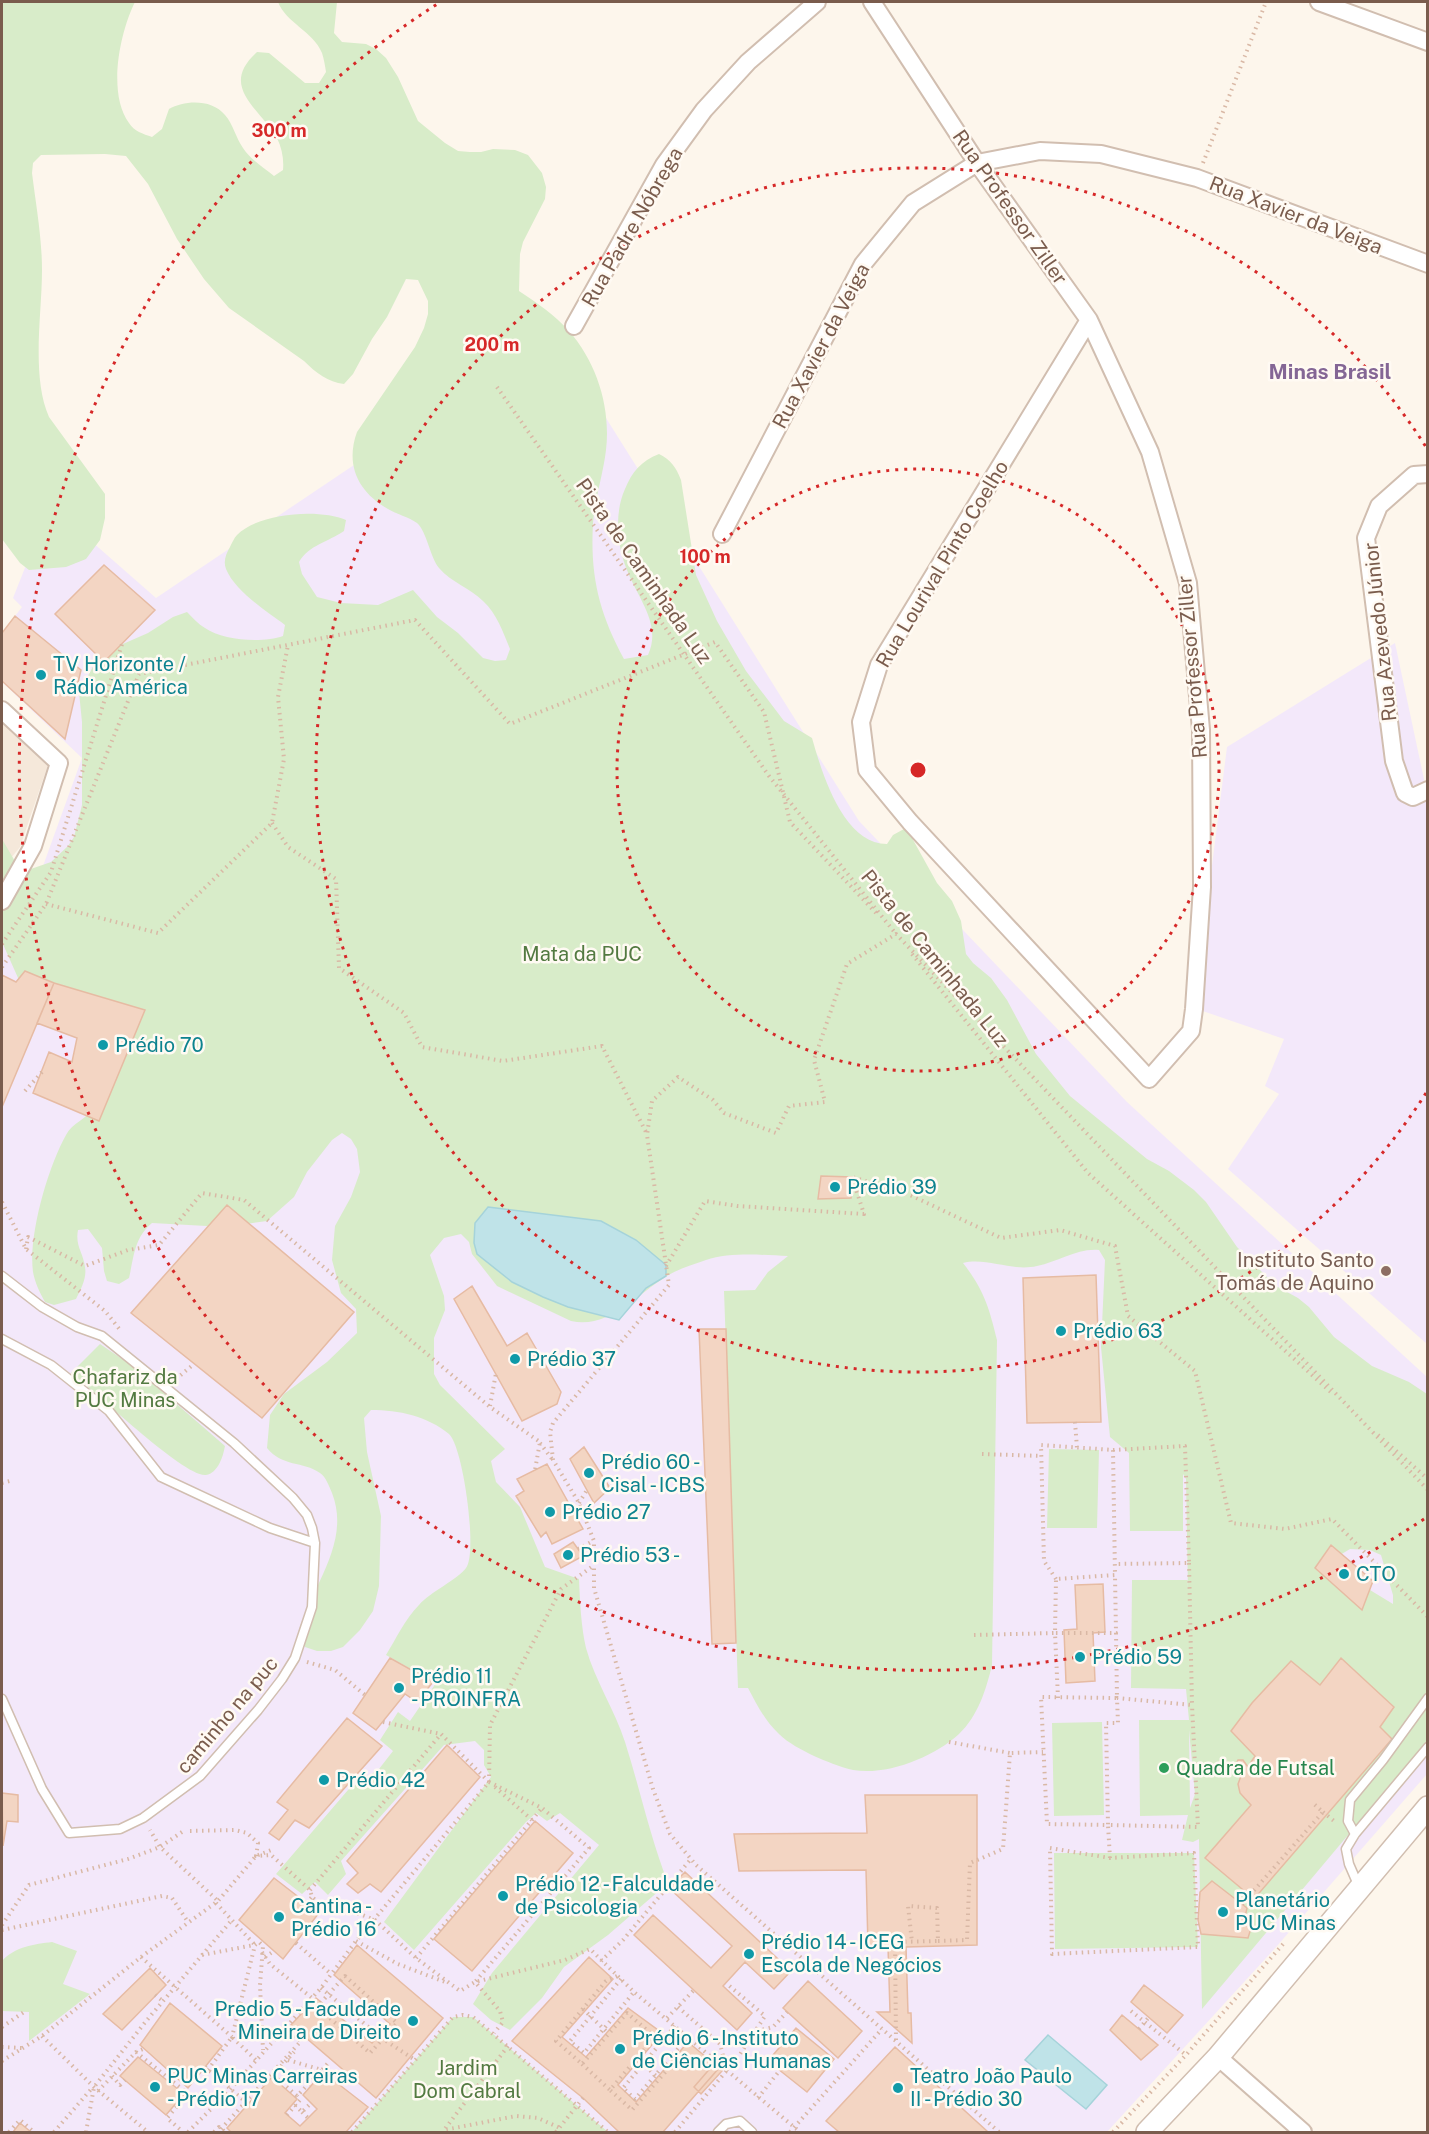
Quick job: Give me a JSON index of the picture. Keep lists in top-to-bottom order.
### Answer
{
  "streets": {
    "street": [
      "Rua Professor Ziller",
      "Rua Xavier da Veiga",
      "Rua Padre Nóbrega",
      "Rua Lourival Pinto Coelho",
      "Rua Azevedo Júnior"
    ],
    "path": ["Pista de Caminhada Luz"]
  },
  "crossings": [
    ["Rua Professor Ziller", "Rua Xavier da Veiga"],
    ["Rua Professor Ziller", "Rua Lourival Pinto Coelho"]
  ],
  "districts": ["Minas Brasil"],
  "parks": ["Mata da PUC", "Chafariz da PUC Minas", "Jardim Dom Cabral"],
  "places": [
    "TV Horizonte / Rádio América",
    "Prédio 70",
    "Prédio 39",
    "Instituto Santo Tomás de Aquino",
    "Prédio 63",
    "Prédio 37",
    "Prédio 60 - Cisal - ICBS",
    "Prédio 27",
    "Prédio 53 -",
    "CTO",
    "Prédio 59",
    "Prédio 11 - PROINFRA",
    "Quadra de Futsal",
    "Prédio 42",
    "Prédio 12 - Falculdade de Psicologia",
    "Planetário PUC Minas",
    "Cantina - Prédio 16",
    "Prédio 14 - ICEG Escola de Negócios",
    "Predio 5 - Faculdade Mineira de Direito",
    "Prédio 6 - Instituto de Ciências Humanas",
    "PUC Minas Carreiras - Prédio 17",
    "Teatro João Paulo II - Prédio 30"
  ],
  "rings": ["300 m", "200 m", "100 m"]
}
